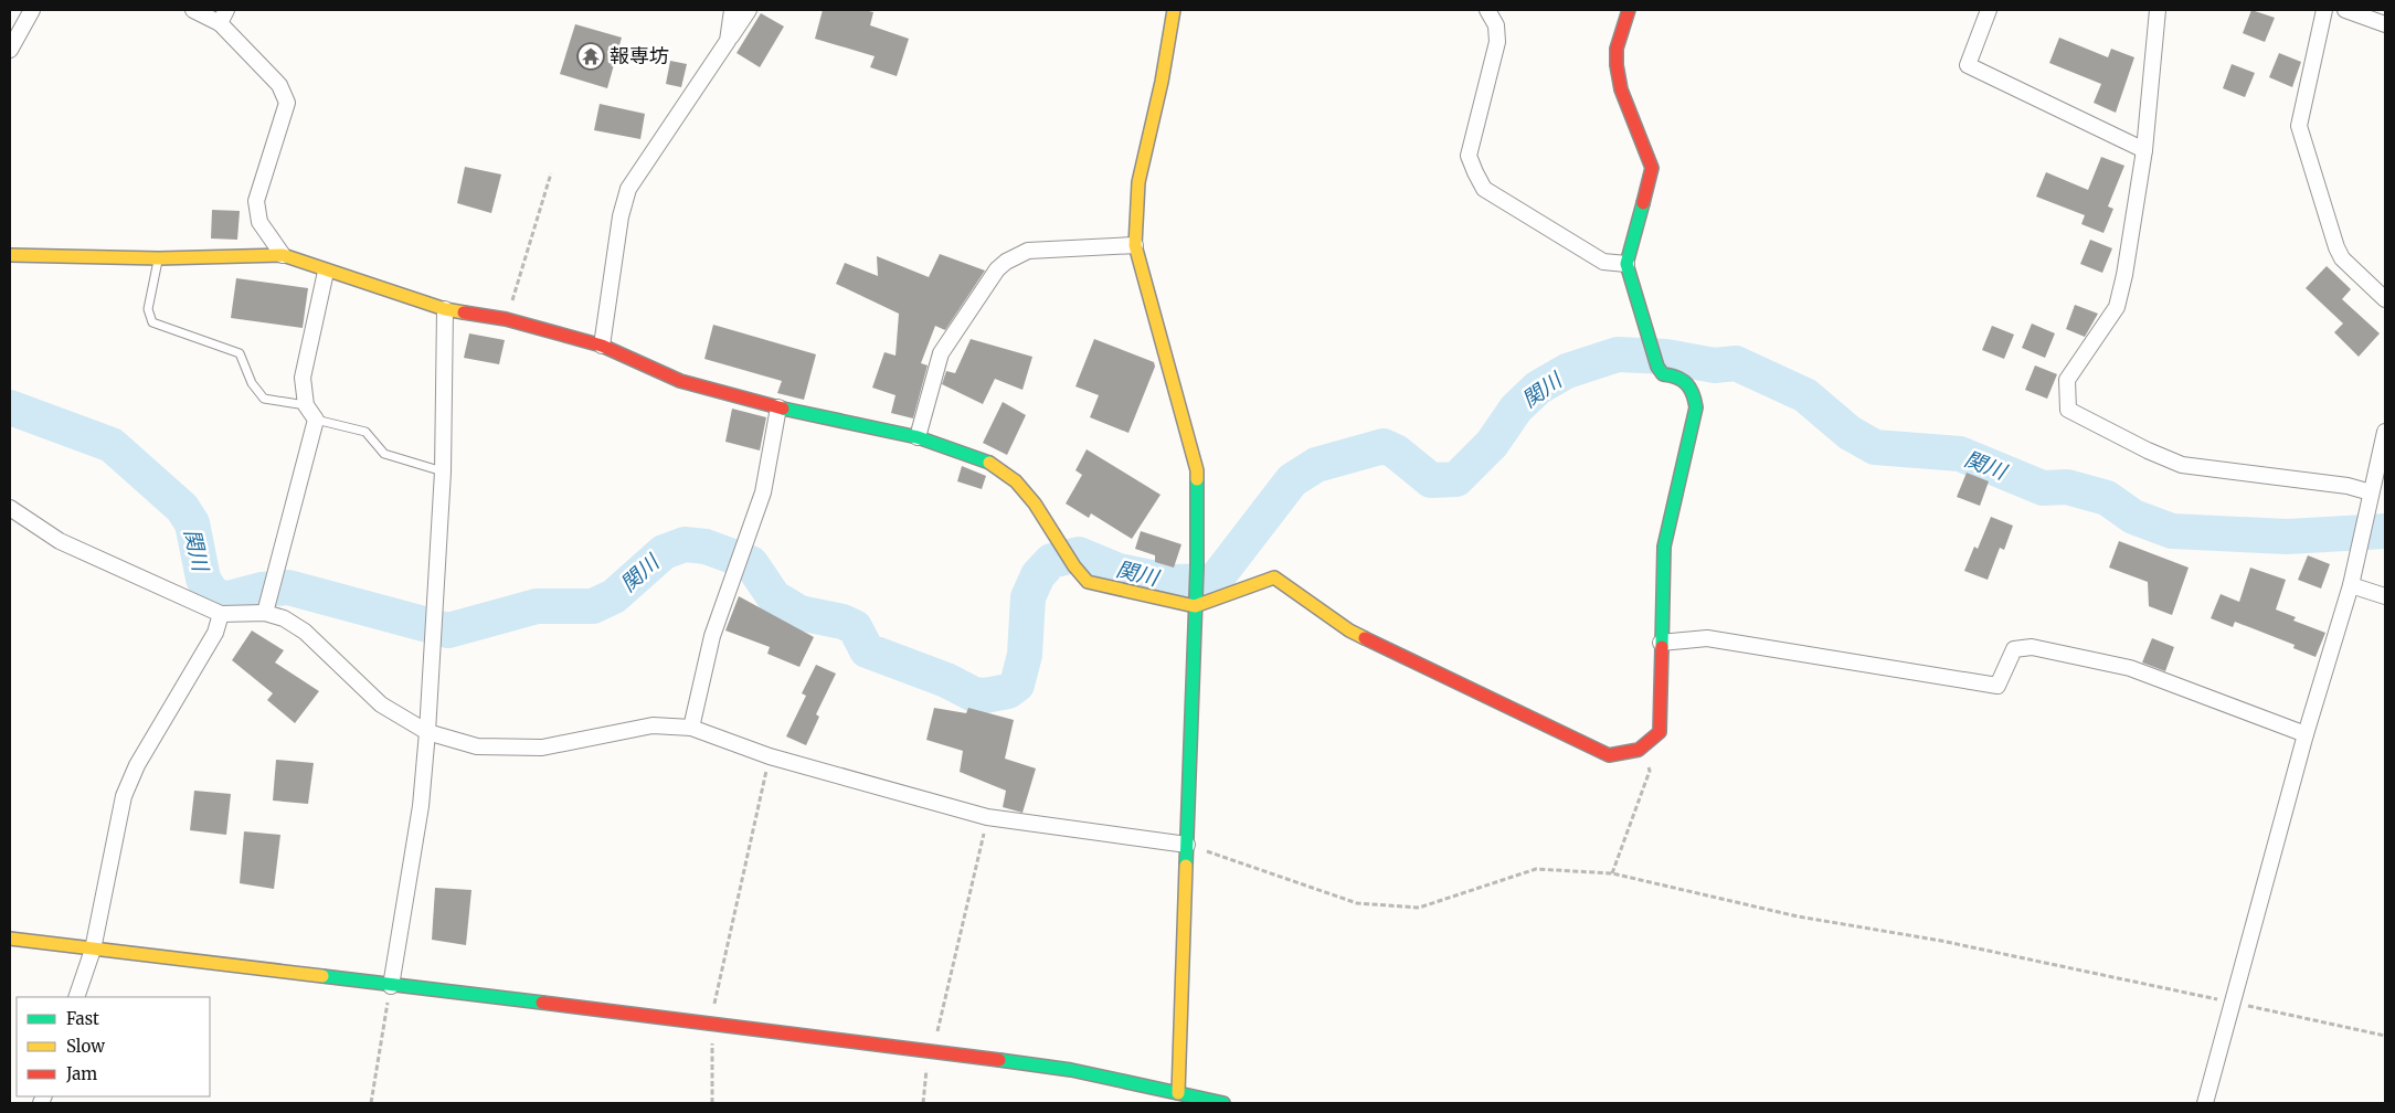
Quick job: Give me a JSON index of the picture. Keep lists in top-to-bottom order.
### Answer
{
  "water": ["関川"],
  "places": {
    "temple": ["報専坊"]
  },
  "legend": ["Fast", "Slow", "Jam"]
}
